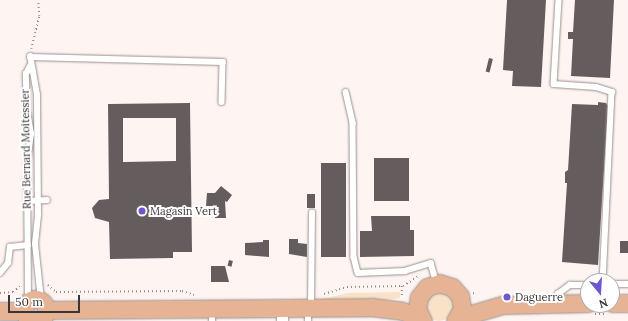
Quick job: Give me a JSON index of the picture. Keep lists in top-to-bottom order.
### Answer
{
  "streets": {
    "lane": ["Rue Bernard Moitessier"]
  },
  "places": ["Magasin Vert", "Daguerre"],
  "scale_bar": "50 m",
  "north": "bottom"
}
